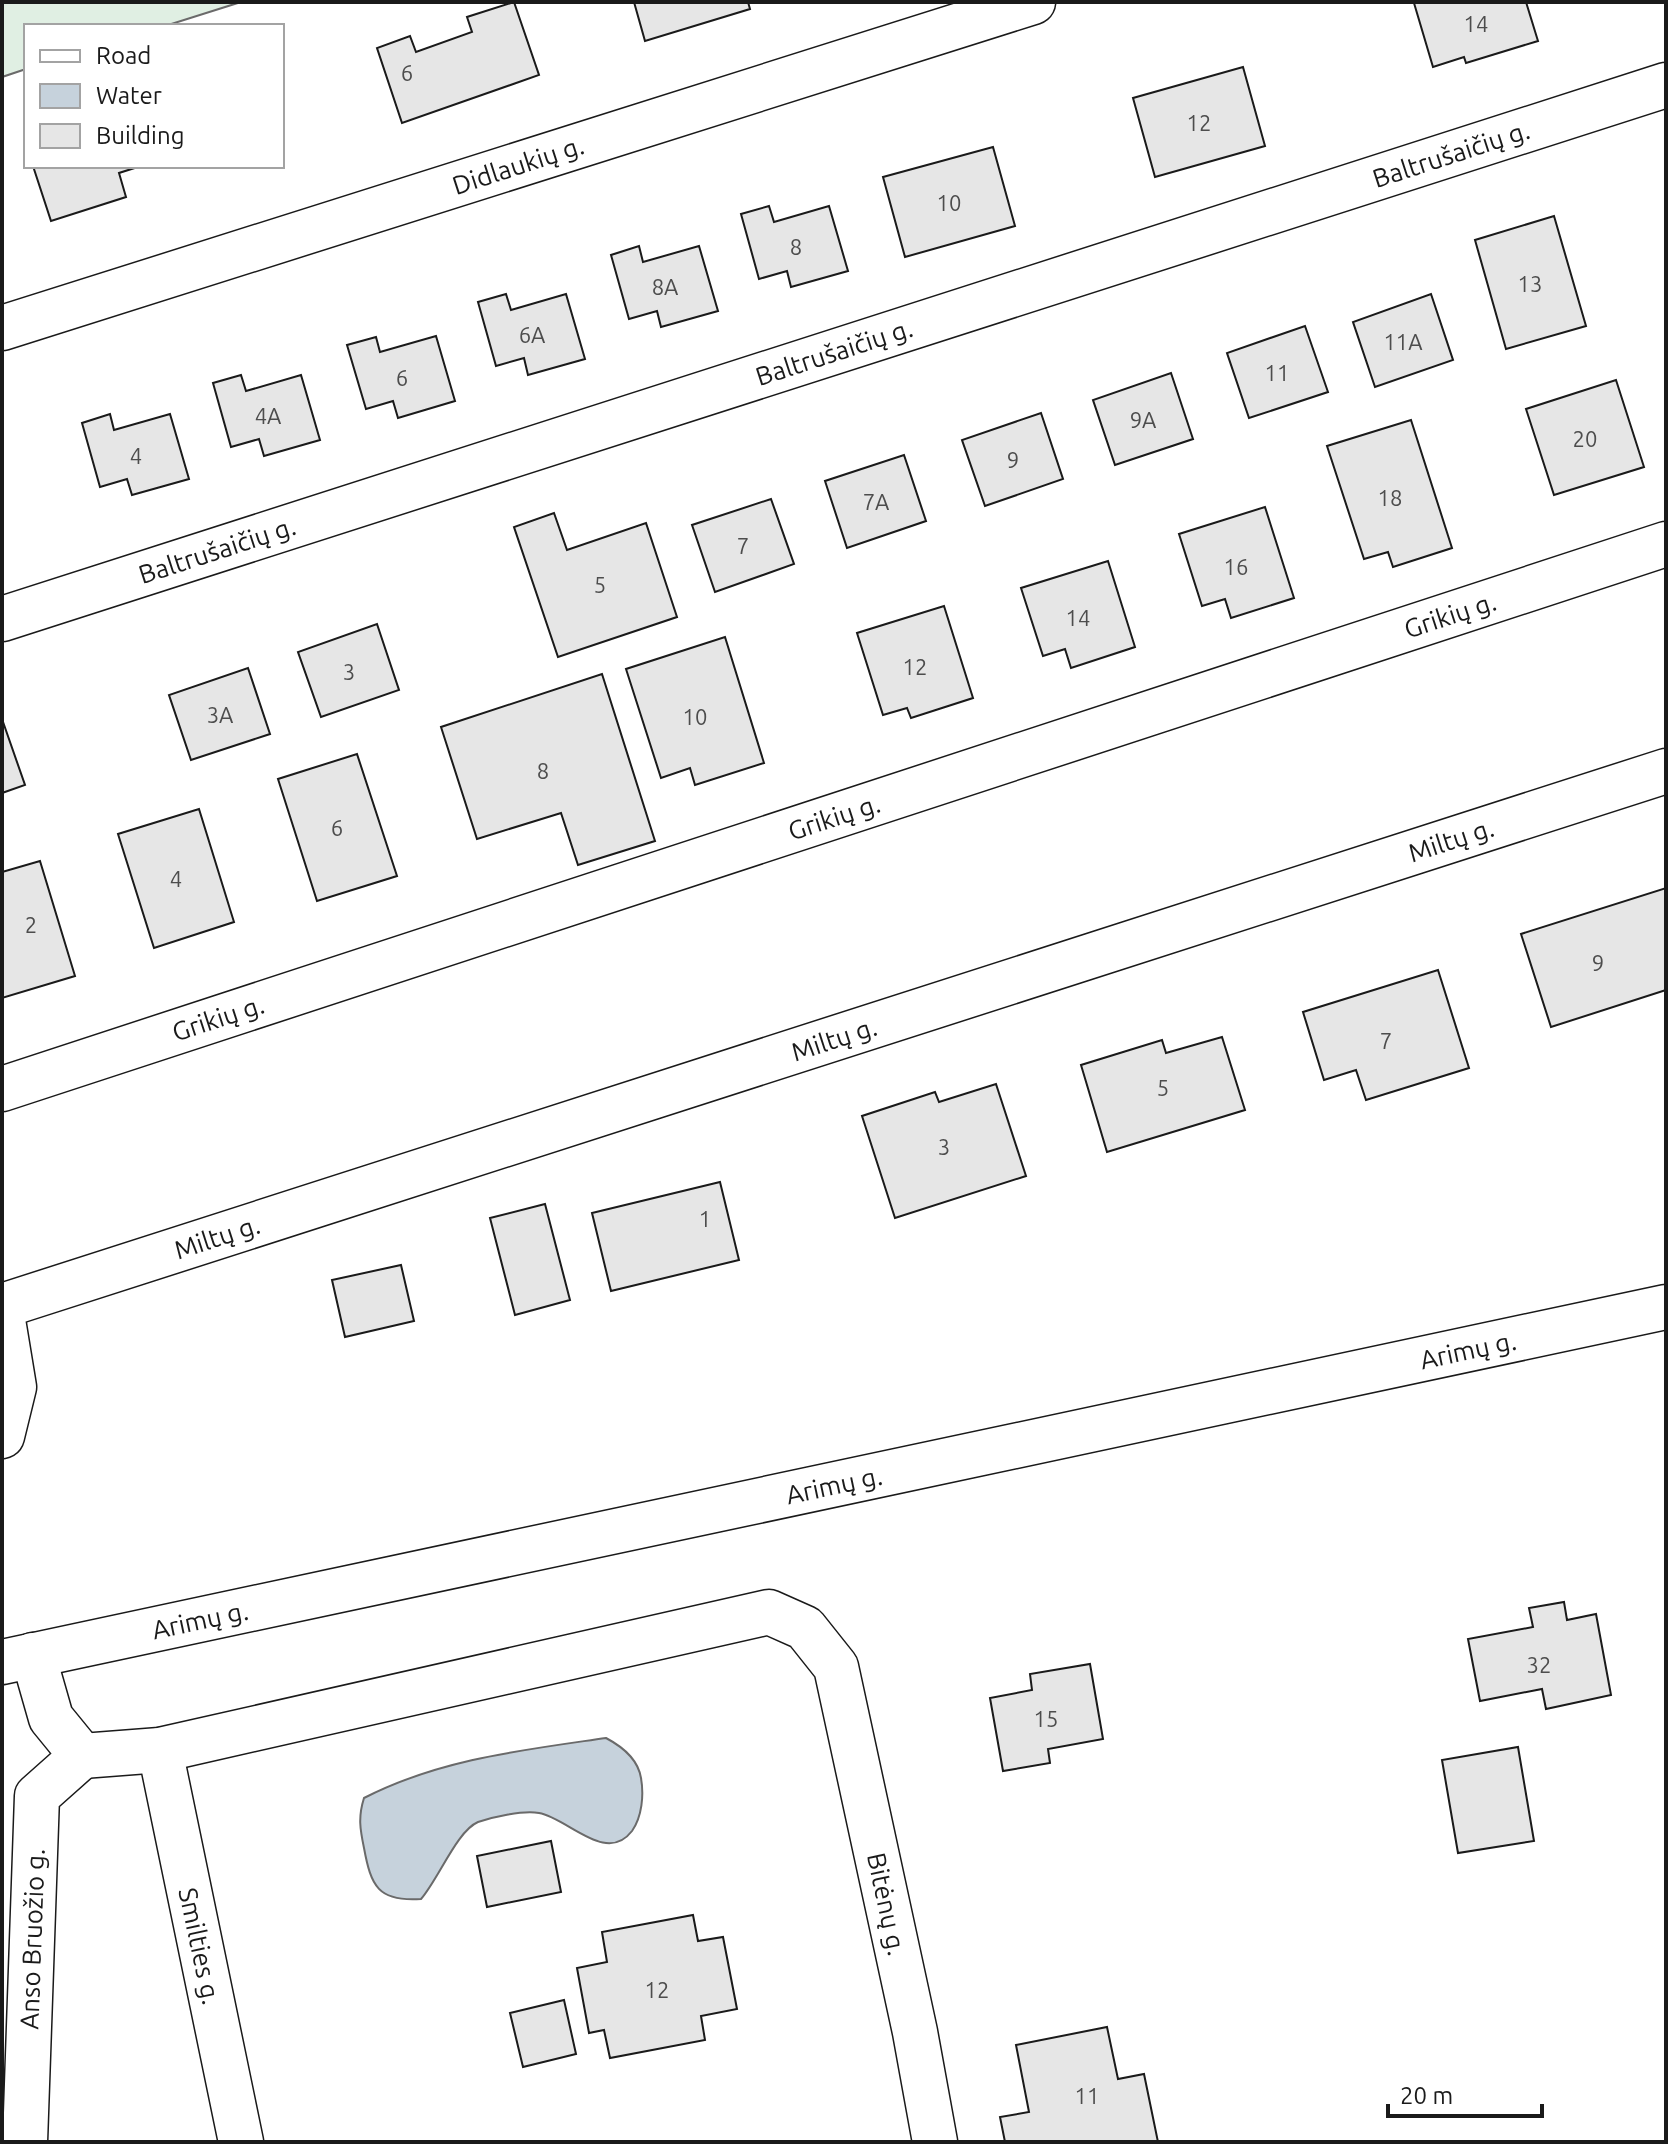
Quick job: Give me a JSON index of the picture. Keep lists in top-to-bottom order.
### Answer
{
  "streets": {
    "street": [
      "Baltrušaičių g.",
      "Didlaukių g.",
      "Grikių g.",
      "Miltų g.",
      "Arimų g.",
      "Bitėnų g.",
      "Anso Bruožio g.",
      "Smilties g."
    ]
  },
  "crossings": [
    ["Bitėnų g.", "Smilties g."]
  ],
  "house_numbers": [
    "14",
    "6",
    "12",
    "10",
    "8",
    "13",
    "8A",
    "6A",
    "11A",
    "11",
    "6",
    "4A",
    "9A",
    "20",
    "4",
    "9",
    "18",
    "7A",
    "7",
    "16",
    "5",
    "14",
    "12",
    "3",
    "3A",
    "10",
    "8",
    "6",
    "4",
    "2",
    "9",
    "7",
    "5",
    "3",
    "1",
    "32",
    "15",
    "12",
    "11"
  ],
  "legend": ["Road", "Water", "Building"],
  "scale_bar": "20 m"
}
